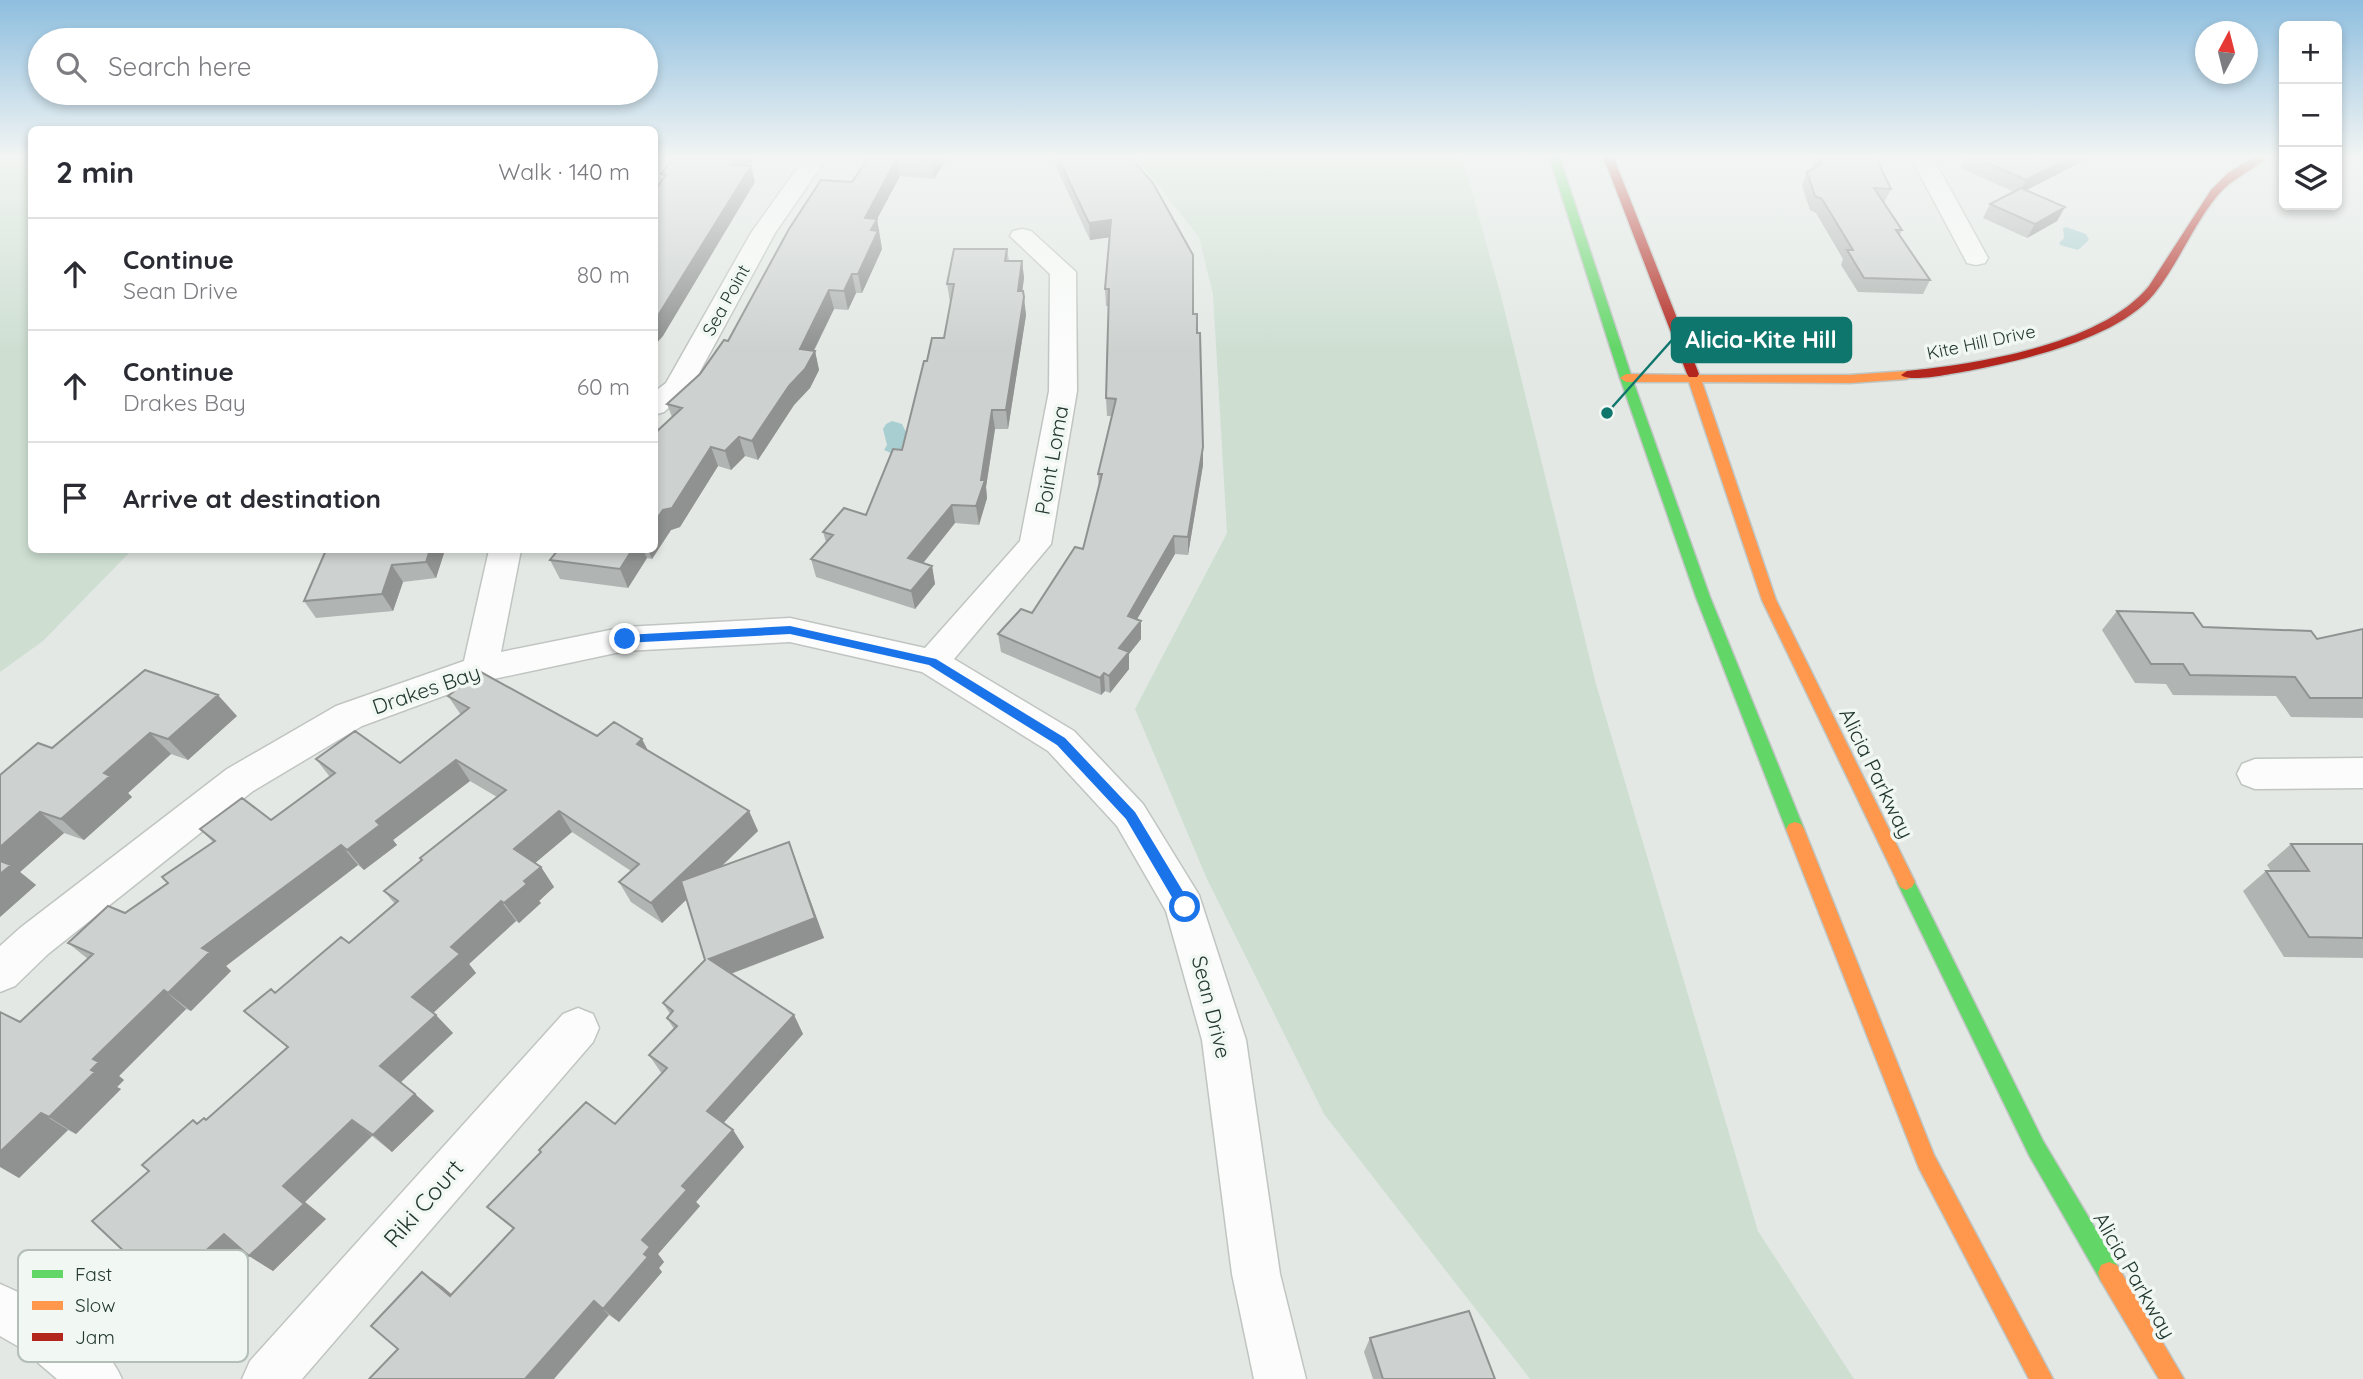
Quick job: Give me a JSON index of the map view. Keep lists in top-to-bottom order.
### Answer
{
  "streets": {
    "main road": ["Kite Hill Drive", "Alicia Parkway"],
    "street": [
      "Sea Point",
      "Point Loma",
      "Drakes Bay",
      "Sean Drive",
      "Riki Court"
    ]
  },
  "crossings": [
    ["Kite Hill Drive", "Alicia Parkway"],
    ["Point Loma", "Drakes Bay"],
    ["Point Loma", "Sean Drive"],
    ["Drakes Bay", "Sean Drive"]
  ],
  "places": ["Alicia-Kite Hill"],
  "legend": ["Fast", "Slow", "Jam"],
  "north": "top",
  "page": {
    "map_buttons": ["+", "−"],
    "search": "Search here",
    "heading": ["2 min", "Walk · 140 m"],
    "list": [
      ["Continue", "Sean Drive", "80 m"],
      ["Continue", "Drakes Bay", "60 m"],
      "Arrive at destination"
    ]
  }
}
